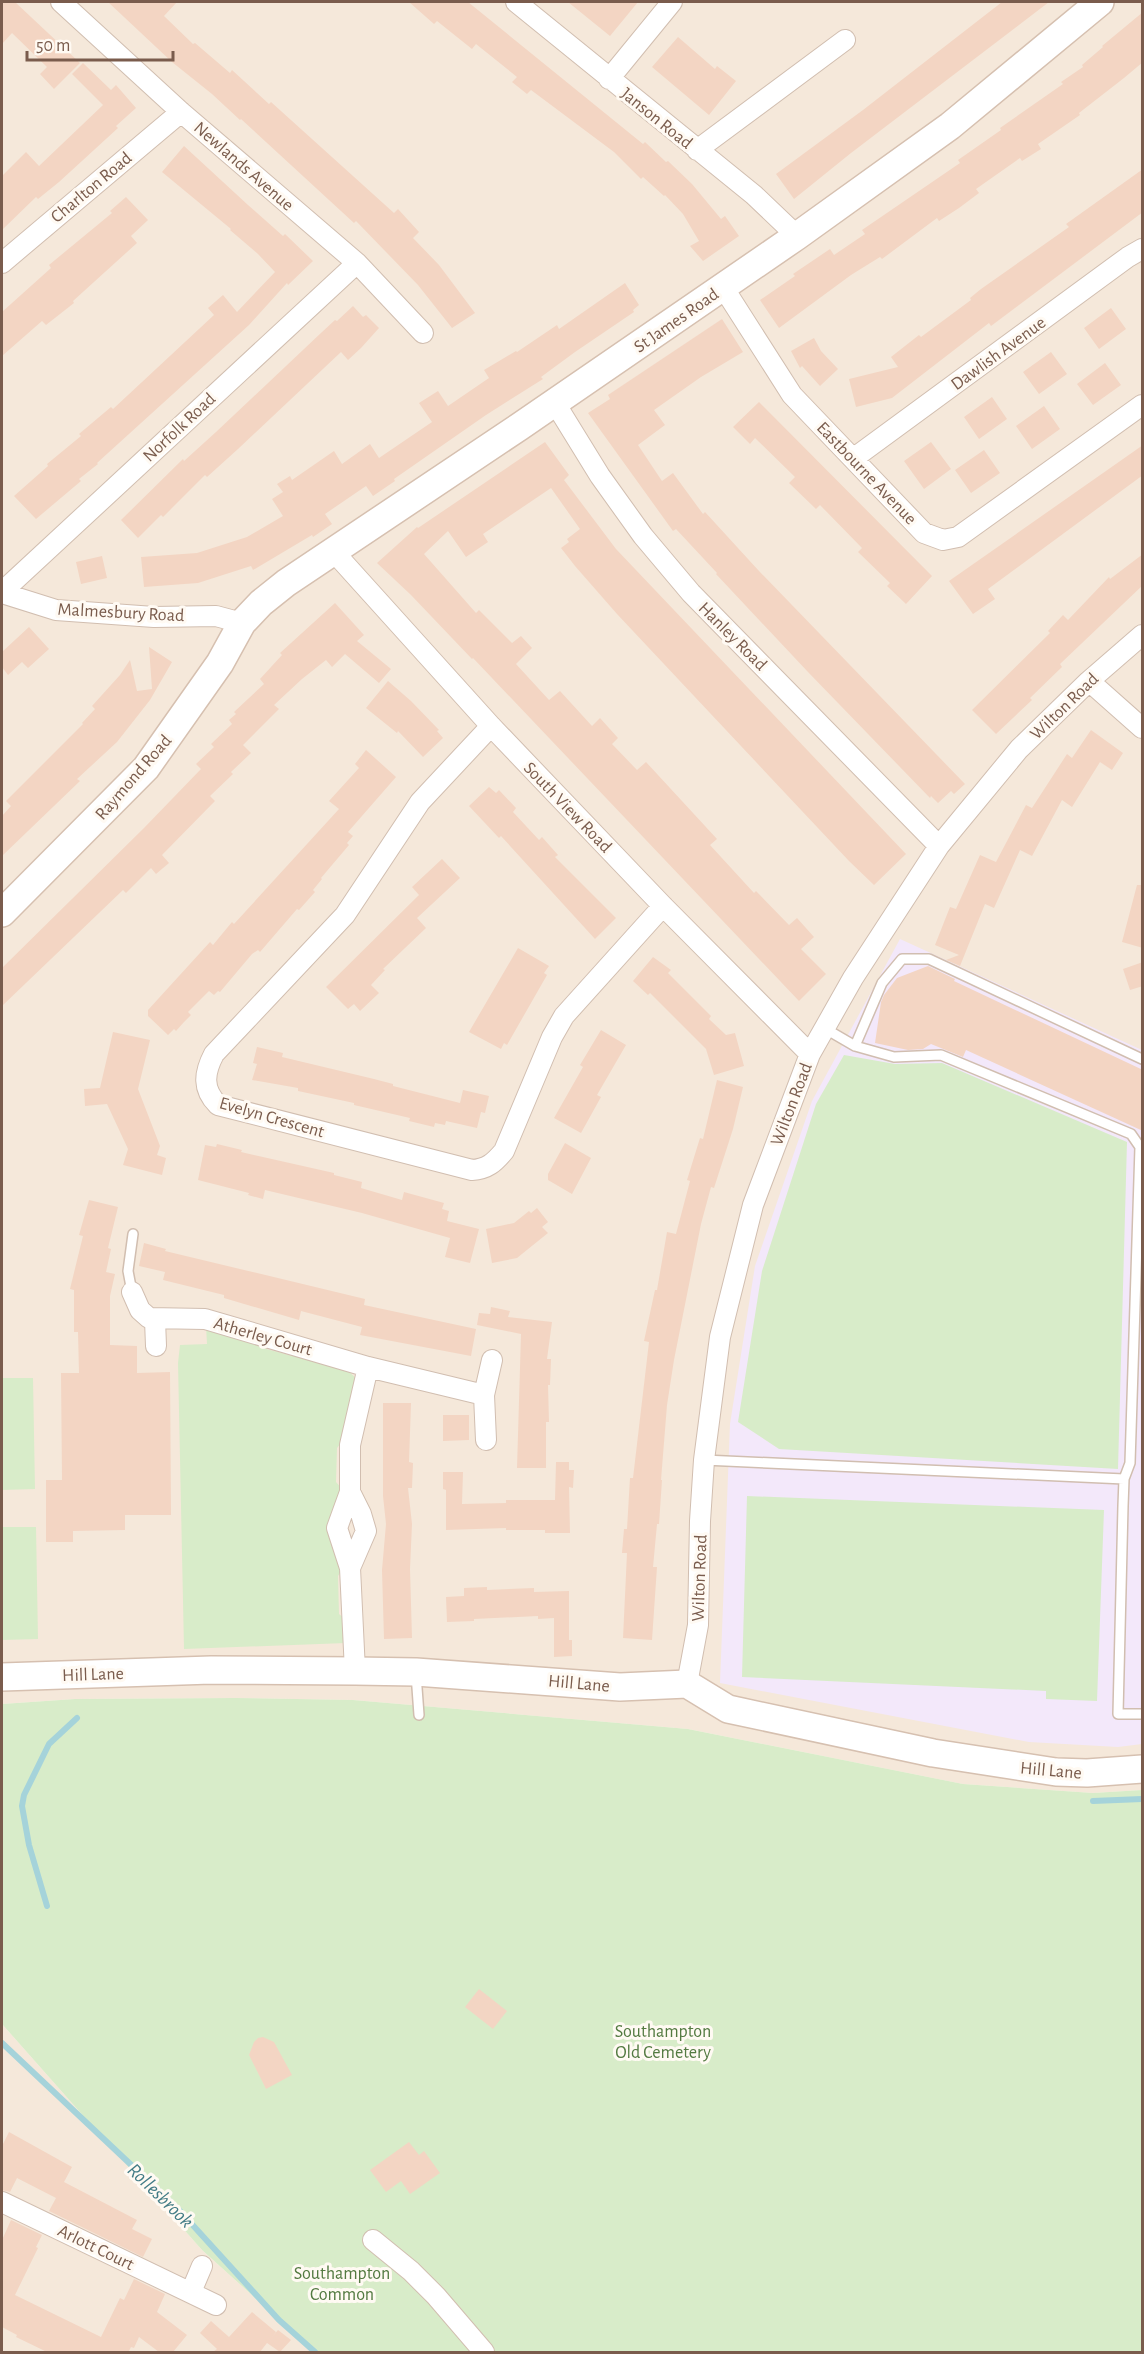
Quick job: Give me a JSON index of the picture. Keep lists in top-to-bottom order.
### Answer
{
  "streets": {
    "street": [
      "Janson Road",
      "Newlands Avenue",
      "Charlton Road",
      "St James Road",
      "Dawlish Avenue",
      "Norfolk Road",
      "Eastbourne Avenue",
      "Malmesbury Road",
      "Hanley Road",
      "Wilton Road",
      "Raymond Road",
      "South View Road",
      "Evelyn Crescent",
      "Atherley Court",
      "Hill Lane",
      "Arlott Court"
    ]
  },
  "crossings": [
    ["Janson Road", "St James Road"],
    ["Newlands Avenue", "Charlton Road"],
    ["Newlands Avenue", "Norfolk Road"],
    ["St James Road", "Eastbourne Avenue"],
    ["St James Road", "Malmesbury Road"],
    ["St James Road", "Hanley Road"],
    ["St James Road", "Raymond Road"],
    ["St James Road", "South View Road"],
    ["Dawlish Avenue", "Eastbourne Avenue"],
    ["Norfolk Road", "Malmesbury Road"],
    ["Malmesbury Road", "Raymond Road"],
    ["Hanley Road", "Wilton Road"],
    ["Wilton Road", "South View Road"],
    ["Wilton Road", "Hill Lane"],
    ["South View Road", "Evelyn Crescent"]
  ],
  "water": ["Rollesbrook"],
  "parks": ["Southampton Old Cemetery", "Southampton Common"],
  "scale_bar": "50 m"
}
